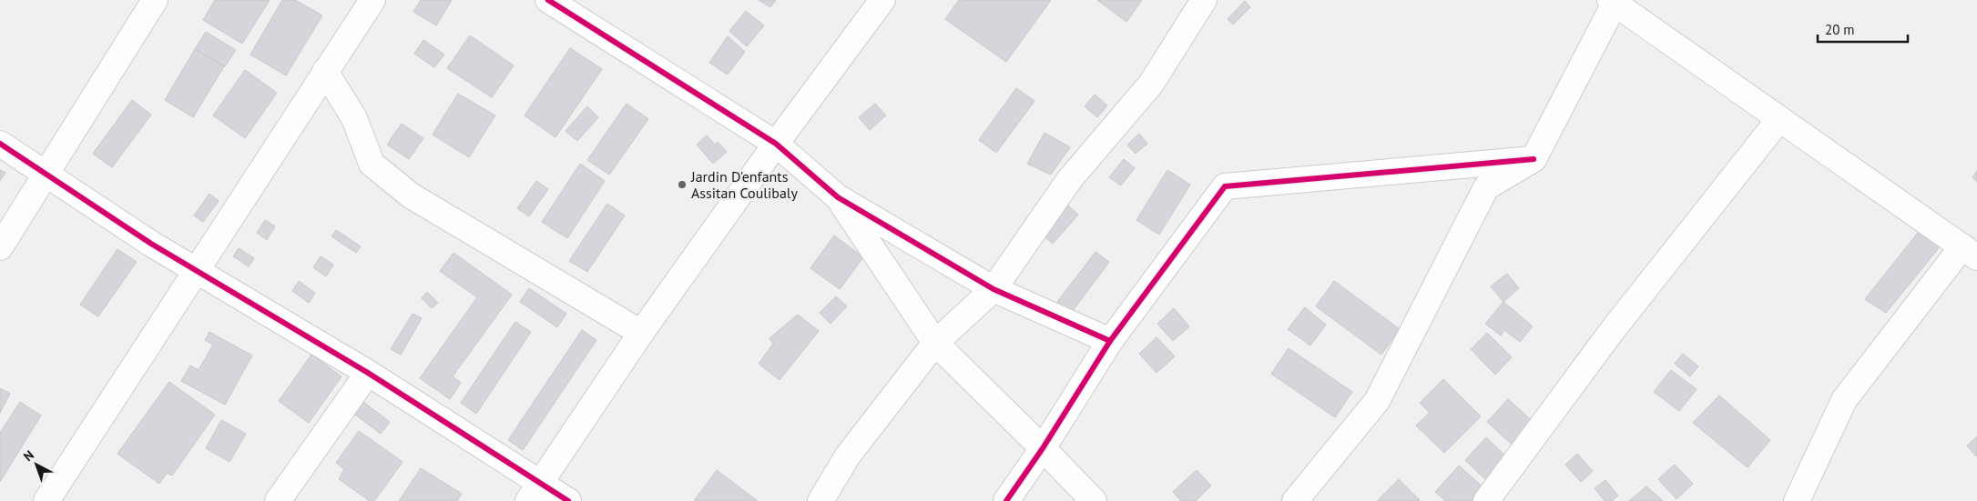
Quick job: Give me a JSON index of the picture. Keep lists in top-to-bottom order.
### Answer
{
  "places": ["Jardin D'enfants Assitan Coulibaly"],
  "scale_bar": "20 m",
  "north": "top left"
}
